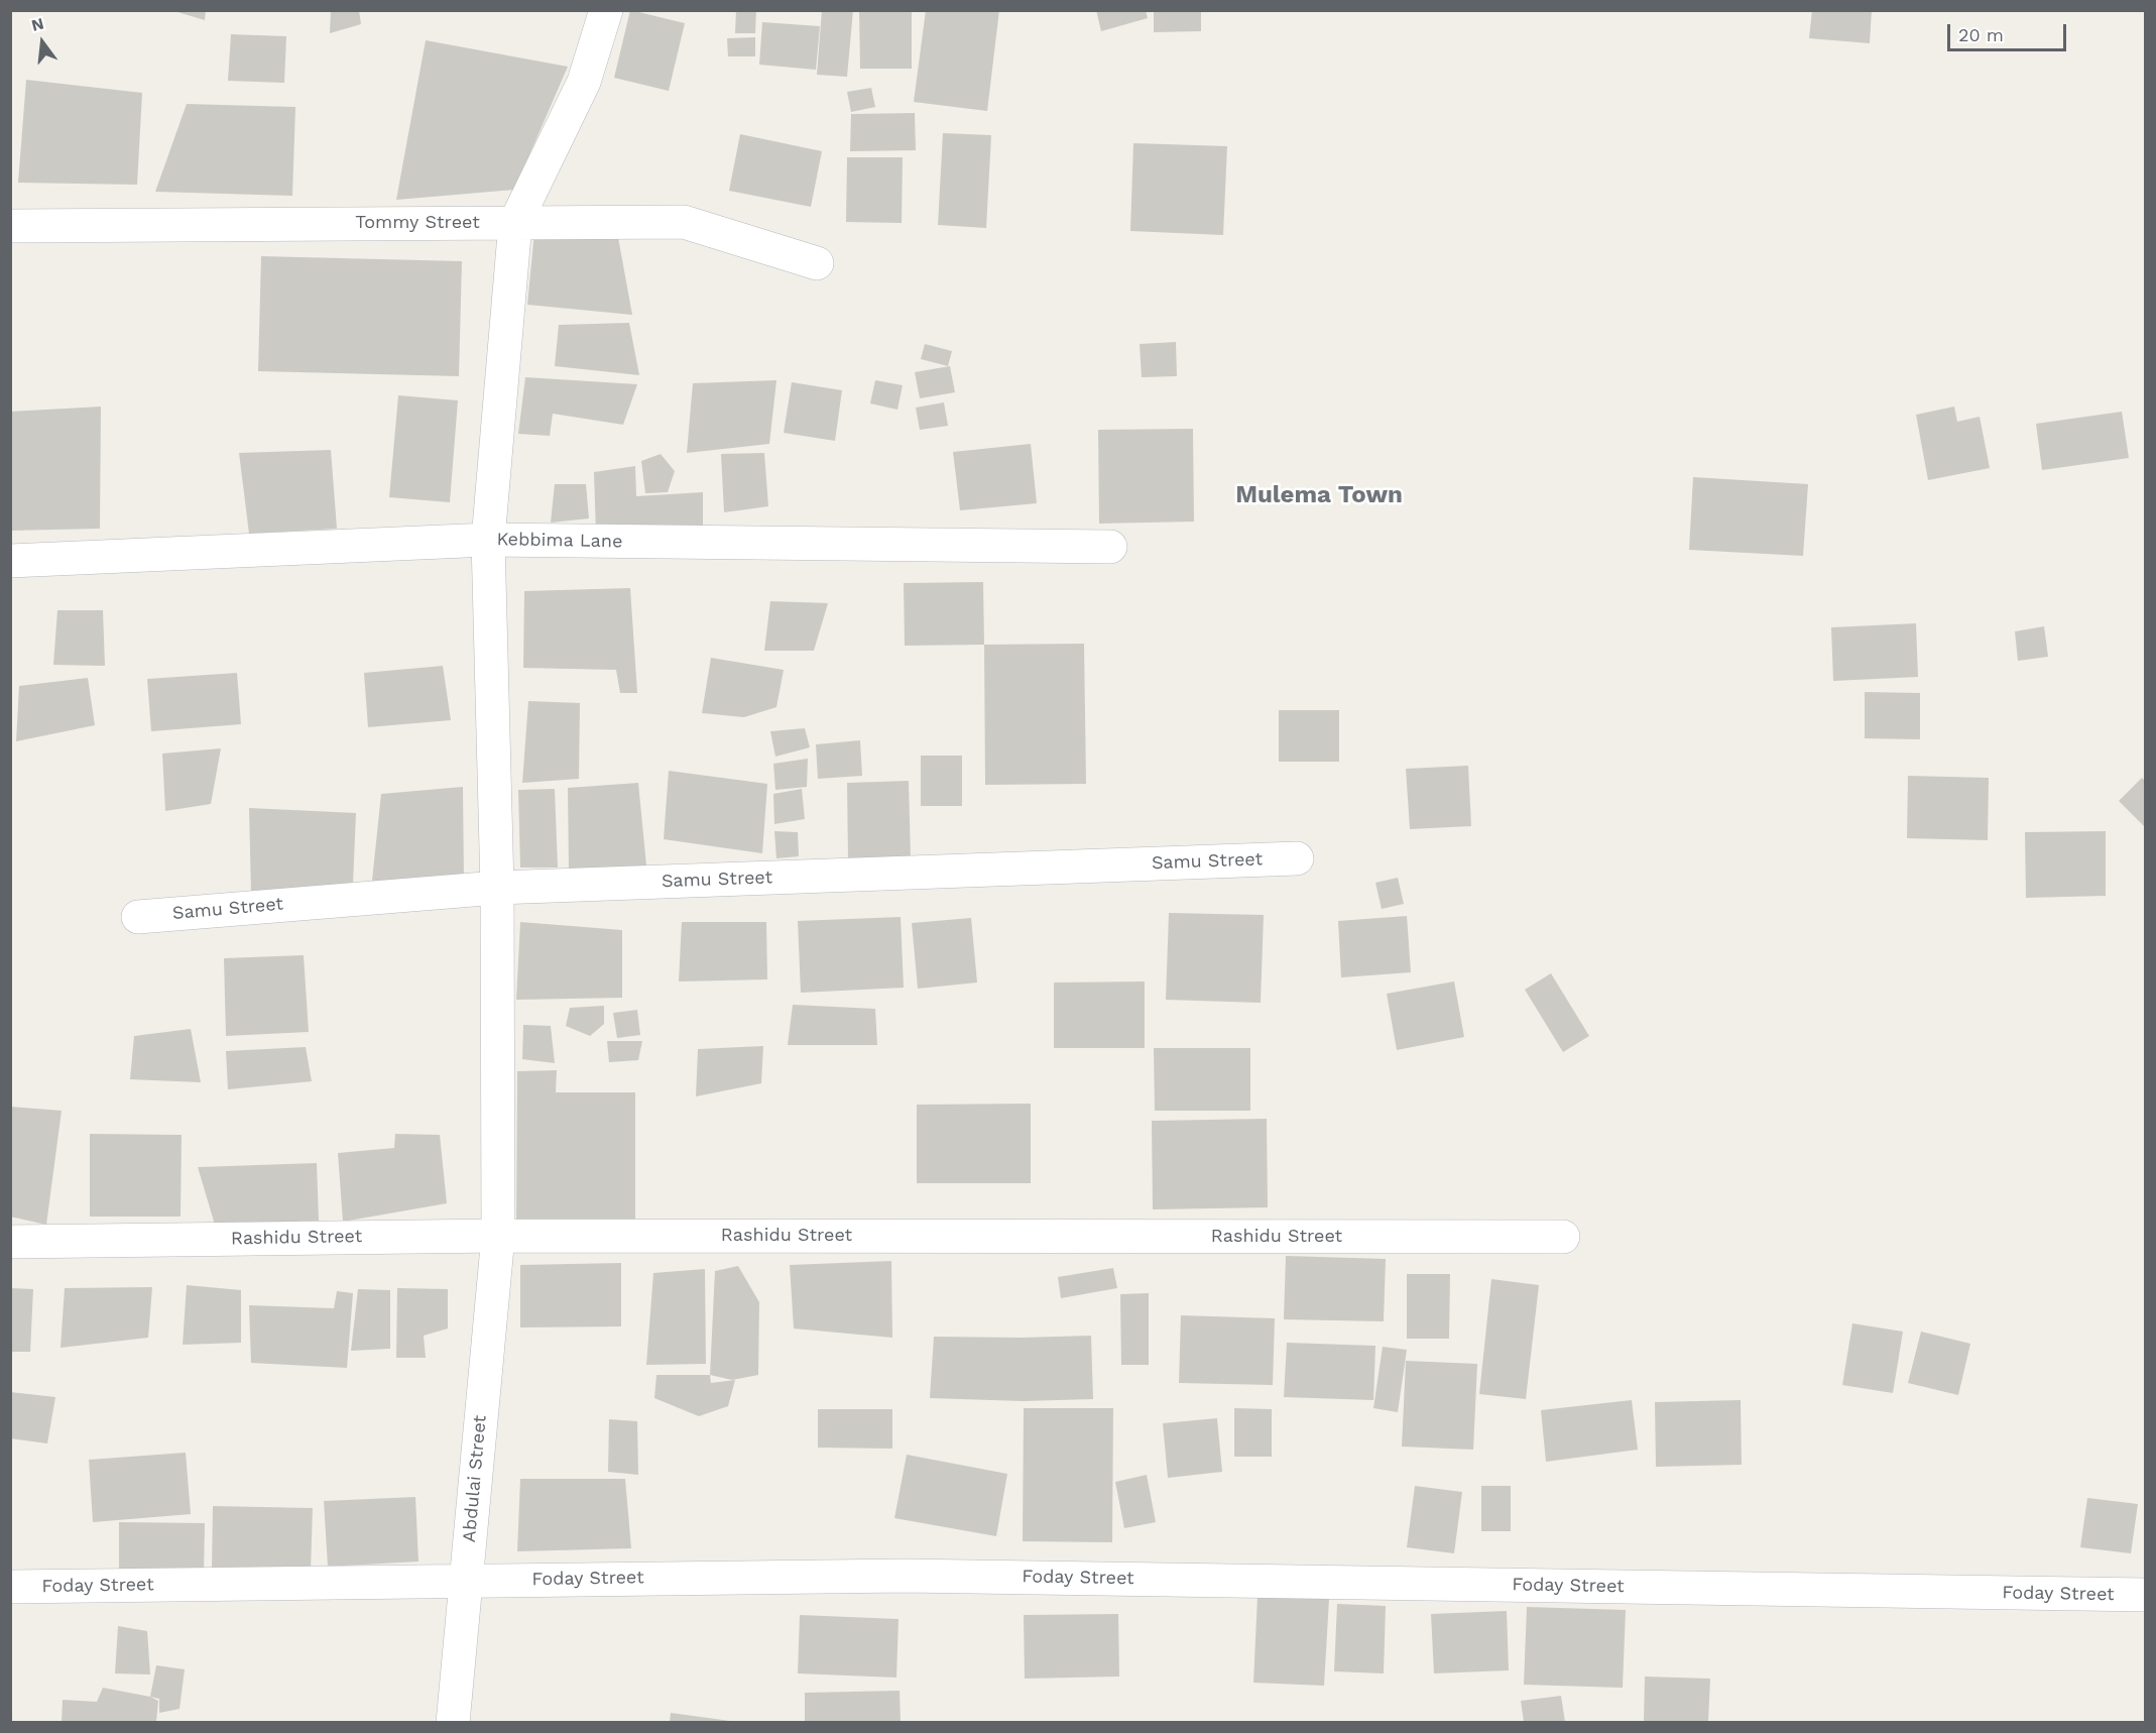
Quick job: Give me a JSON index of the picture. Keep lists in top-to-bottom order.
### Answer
{
  "streets": {
    "street": [
      "Tommy Street",
      "Kebbima Lane",
      "Samu Street",
      "Rashidu Street",
      "Abdulai Street",
      "Foday Street"
    ]
  },
  "crossings": [
    ["Tommy Street", "Abdulai Street"],
    ["Kebbima Lane", "Abdulai Street"],
    ["Samu Street", "Abdulai Street"],
    ["Rashidu Street", "Abdulai Street"],
    ["Abdulai Street", "Foday Street"]
  ],
  "districts": ["Mulema Town"],
  "scale_bar": "20 m",
  "north": "top"
}
